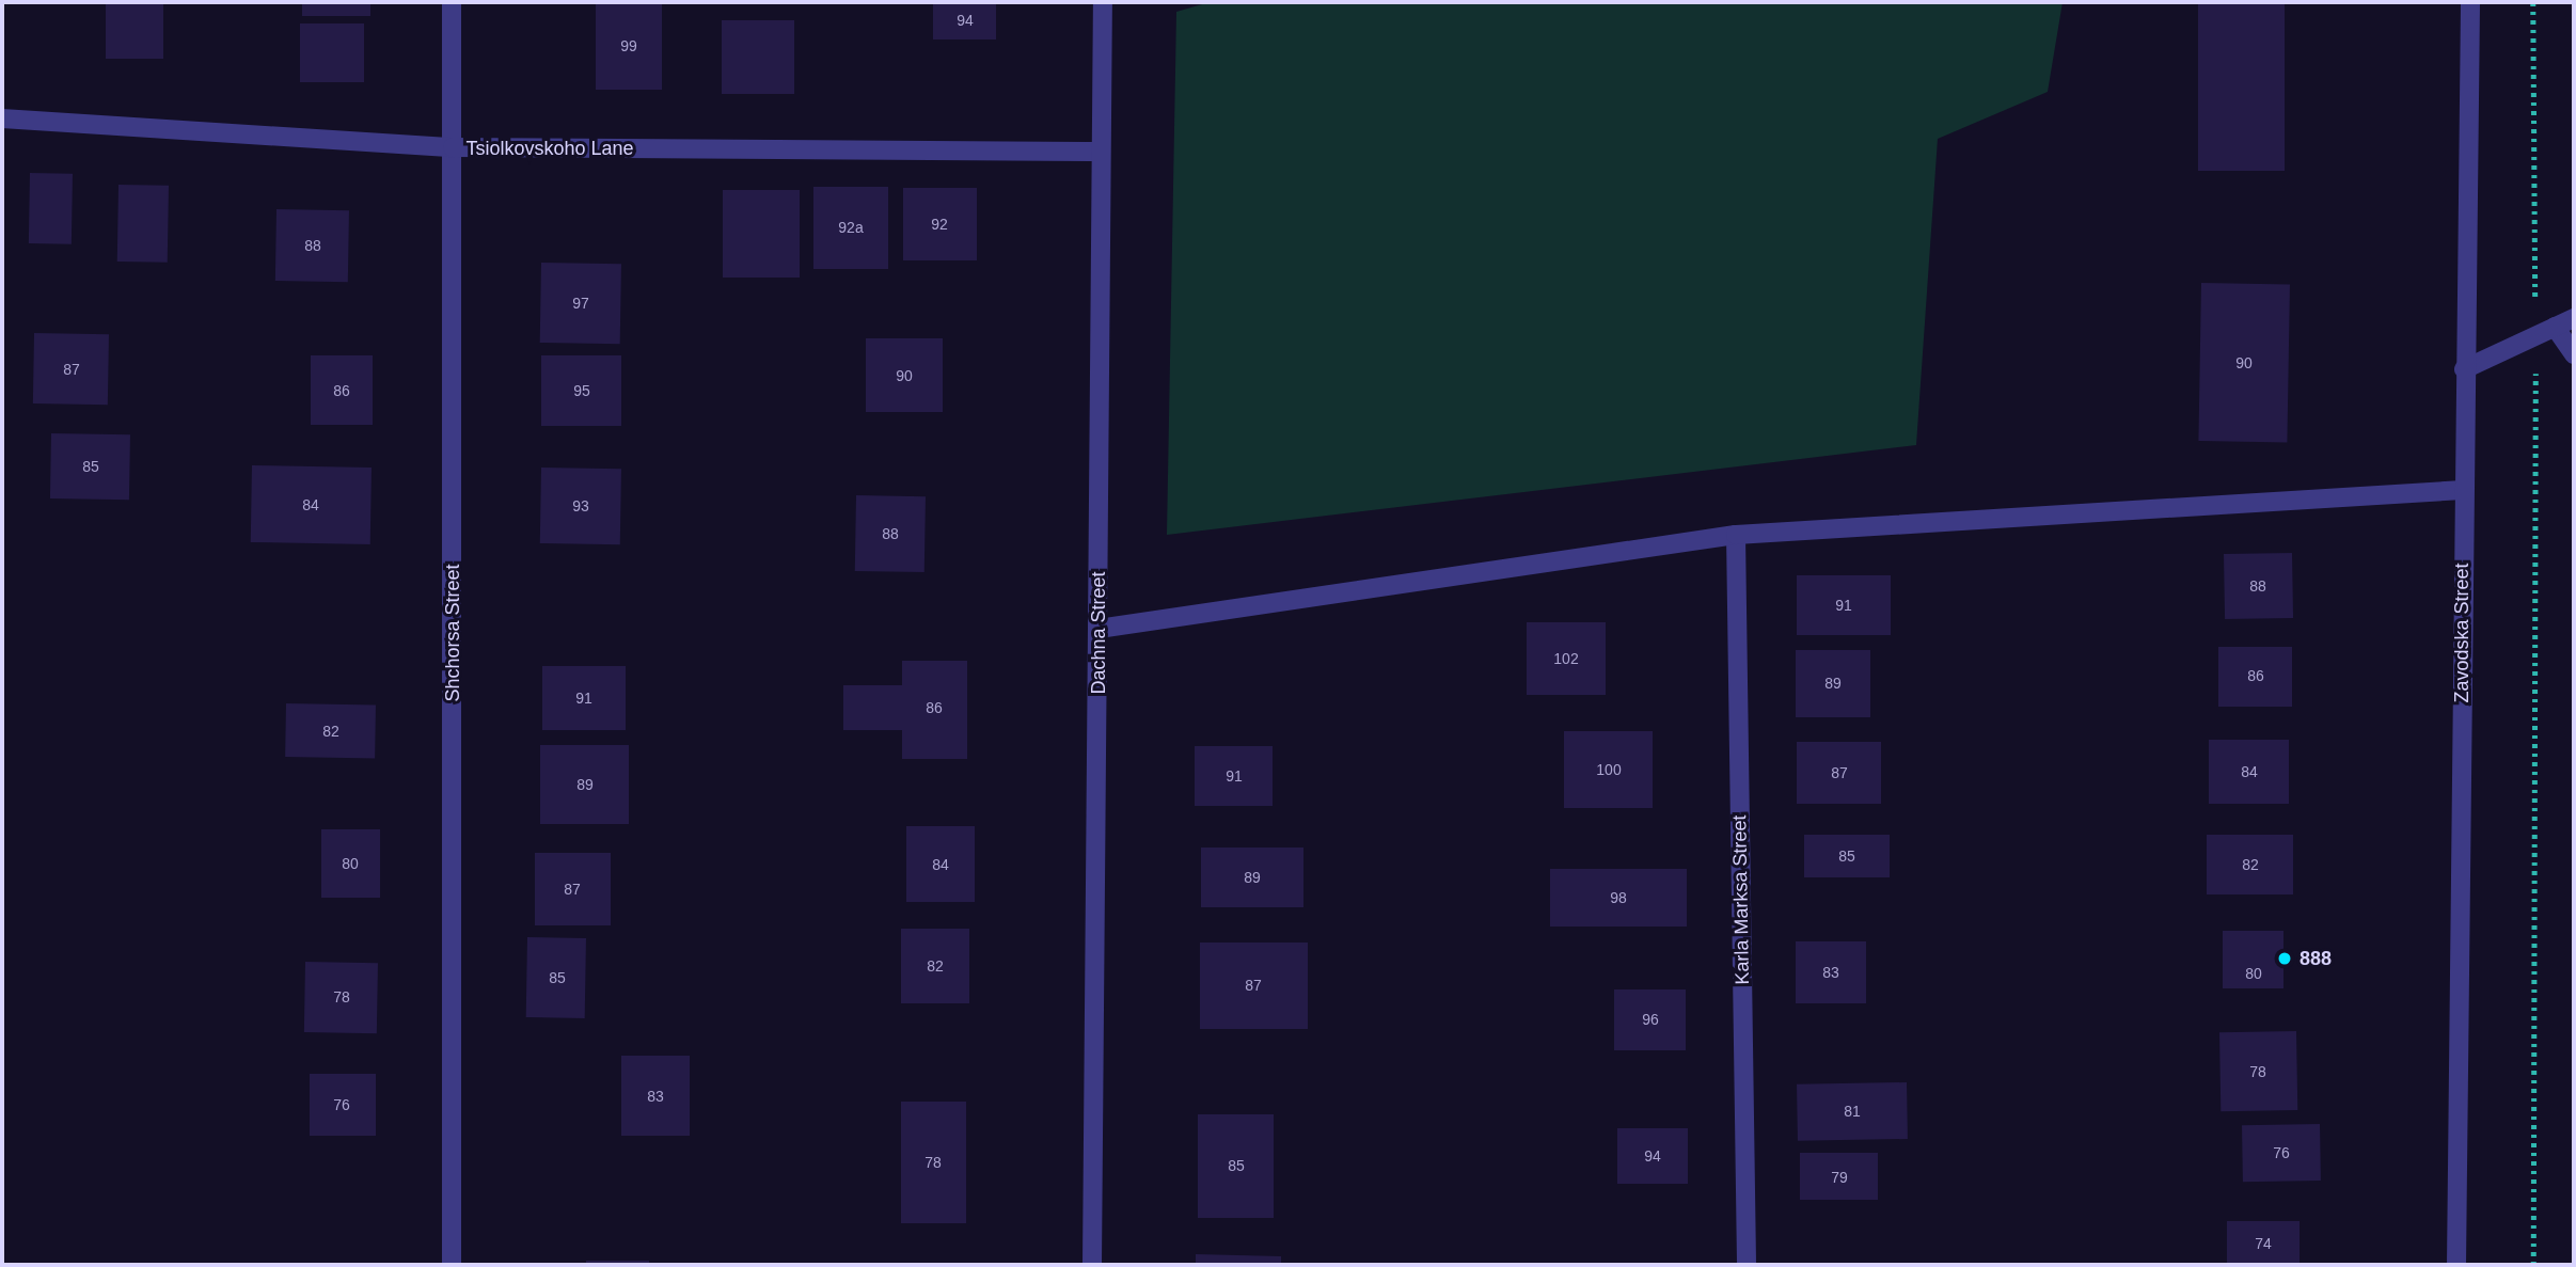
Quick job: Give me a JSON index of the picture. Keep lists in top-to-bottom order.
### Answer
{
  "streets": {
    "street": [
      "Tsiolkovskoho Lane",
      "Shchorsa Street",
      "Dachna Street",
      "Zavodska Street",
      "Karla Marksa Street"
    ]
  },
  "crossings": [
    ["Tsiolkovskoho Lane", "Shchorsa Street"],
    ["Tsiolkovskoho Lane", "Dachna Street"]
  ],
  "places": ["888"],
  "house_numbers": [
    "94",
    "99",
    "92",
    "92а",
    "88",
    "97",
    "90",
    "87",
    "90",
    "86",
    "95",
    "85",
    "84",
    "93",
    "88",
    "88",
    "91",
    "102",
    "86",
    "89",
    "91",
    "86",
    "82",
    "100",
    "84",
    "87",
    "91",
    "89",
    "85",
    "80",
    "84",
    "82",
    "89",
    "87",
    "98",
    "82",
    "83",
    "80",
    "85",
    "87",
    "78",
    "96",
    "78",
    "83",
    "76",
    "81",
    "76",
    "94",
    "78",
    "85",
    "79",
    "74"
  ]
}
